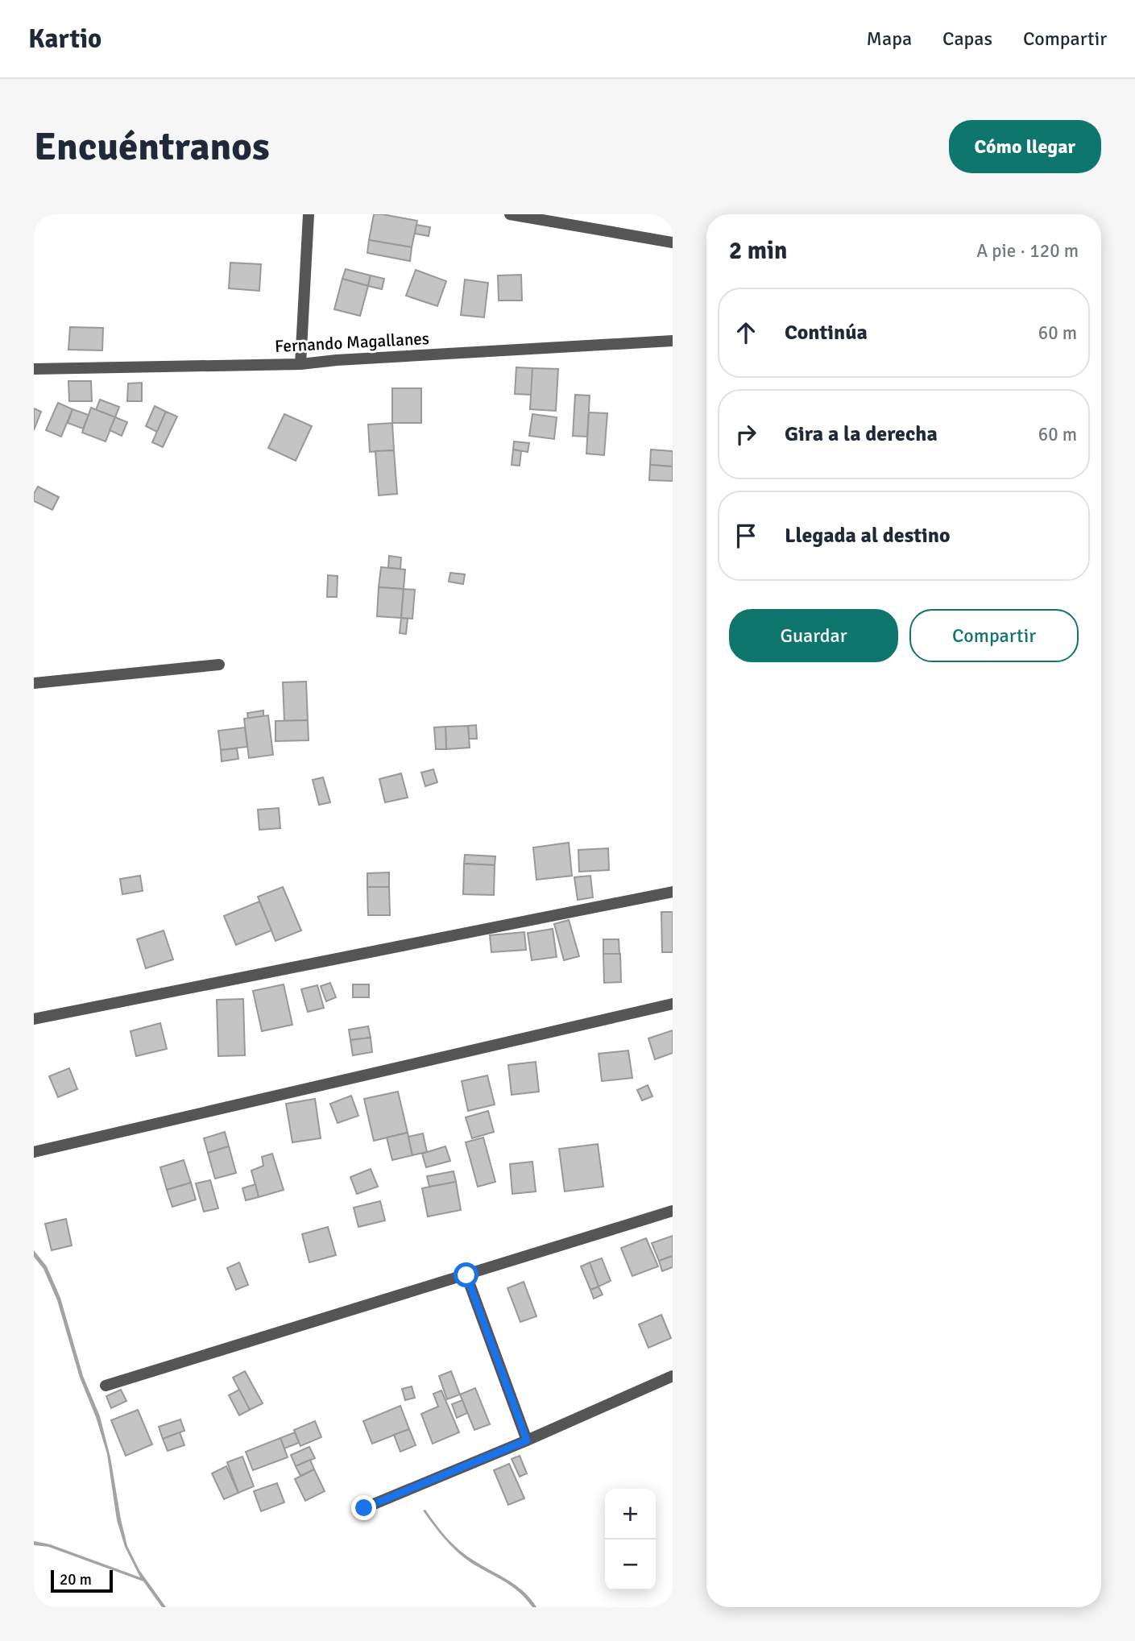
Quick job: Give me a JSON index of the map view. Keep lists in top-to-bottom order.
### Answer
{
  "streets": {
    "street": ["Fernando Magallanes"]
  },
  "scale_bar": "20 m",
  "page": {
    "header": "Kartio",
    "nav": ["Mapa", "Capas", "Compartir"],
    "buttons": [
      "Cómo llegar",
      ["Guardar", "Compartir"]
    ],
    "title": "Encuéntranos",
    "heading": ["2 min", "A pie · 120 m"],
    "list": [
      ["Continúa", "60 m"],
      ["Gira a la derecha", "60 m"],
      "Llegada al destino"
    ],
    "map_buttons": ["+", "−"],
    "scale": "20 m"
  }
}
